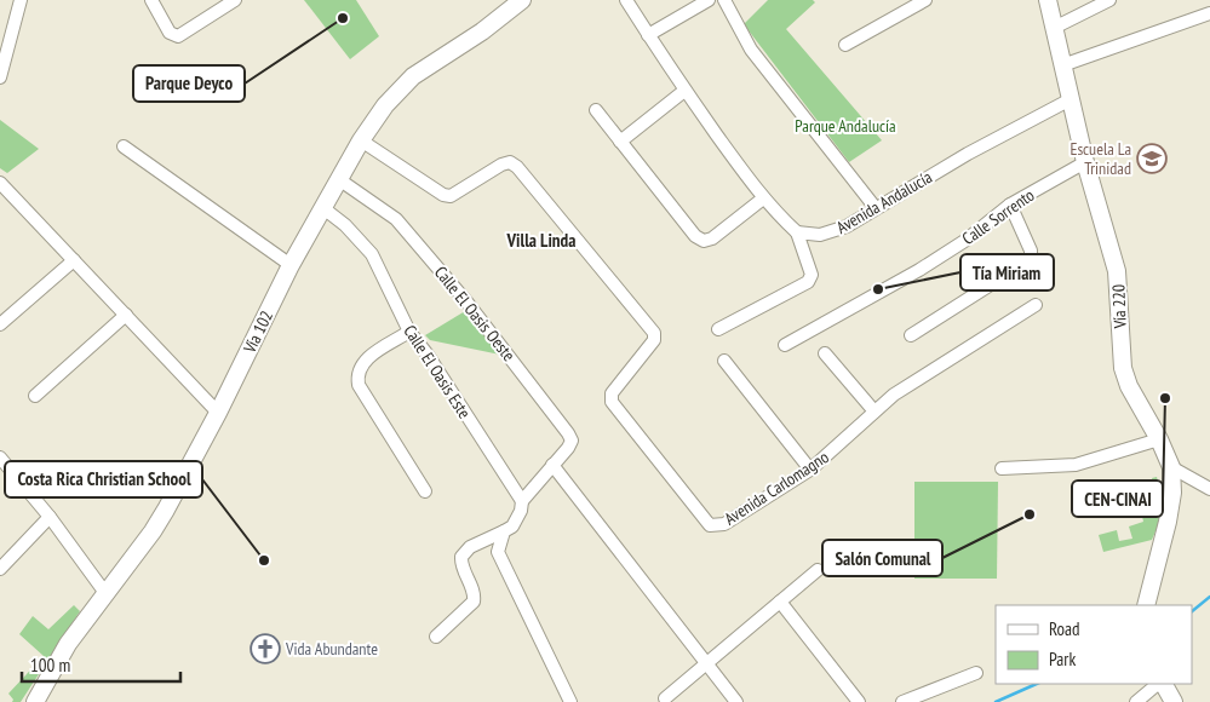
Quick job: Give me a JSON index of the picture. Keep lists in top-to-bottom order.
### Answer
{
  "streets": {
    "main road": ["Vía 220", "Vía 102"],
    "street": [
      "Avenida Andalucía",
      "Calle Sorrento",
      "Calle El Oasis Oeste",
      "Calle El Oasis Este",
      "Avenida Carlomagno"
    ]
  },
  "crossings": [
    ["Avenida Andalucía", "Vía 220"],
    ["Calle Sorrento", "Vía 220"],
    ["Calle El Oasis Oeste", "Vía 102"],
    ["Vía 102", "Calle El Oasis Este"],
    ["Vía 102", "Avenida Carlomagno"]
  ],
  "districts": ["Villa Linda"],
  "parks": ["Parque Andalucía"],
  "places": {
    "other": [
      "Parque Deyco",
      "Tía Miriam",
      "CEN-CINAI",
      "Salón Comunal",
      "Costa Rica Christian School"
    ],
    "school or university": ["Escuela La Trinidad"],
    "church": ["Vida Abundante"]
  },
  "legend": ["Road", "Park"],
  "scale_bar": "100 m"
}
